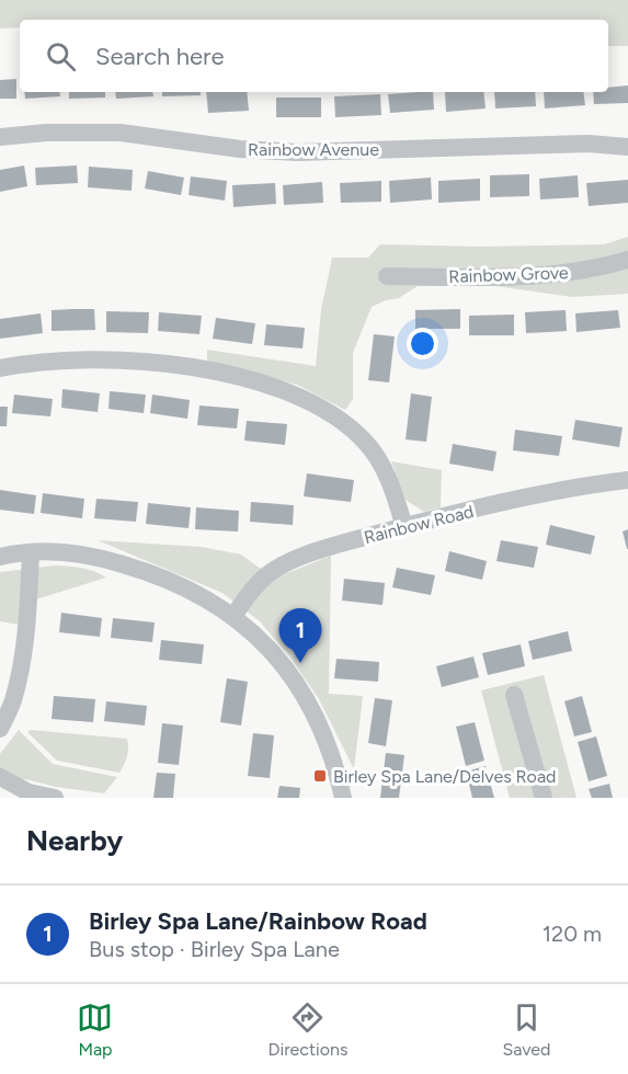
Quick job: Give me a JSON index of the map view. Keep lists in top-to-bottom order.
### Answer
{
  "streets": {
    "street": ["Rainbow Avenue", "Rainbow Grove", "Rainbow Road"]
  },
  "places": {
    "transit": ["Birley Spa Lane/Delves Road"]
  },
  "page": {
    "search": "Search here",
    "pins": "1",
    "heading": "Nearby",
    "list": [
      {
        "mark": "1",
        "name": "Birley Spa Lane/Rainbow Road",
        "note": "Bus stop · Birley Spa Lane",
        "value": "120 m"
      }
    ],
    "nav": ["Map", "Directions", "Saved"]
  }
}
